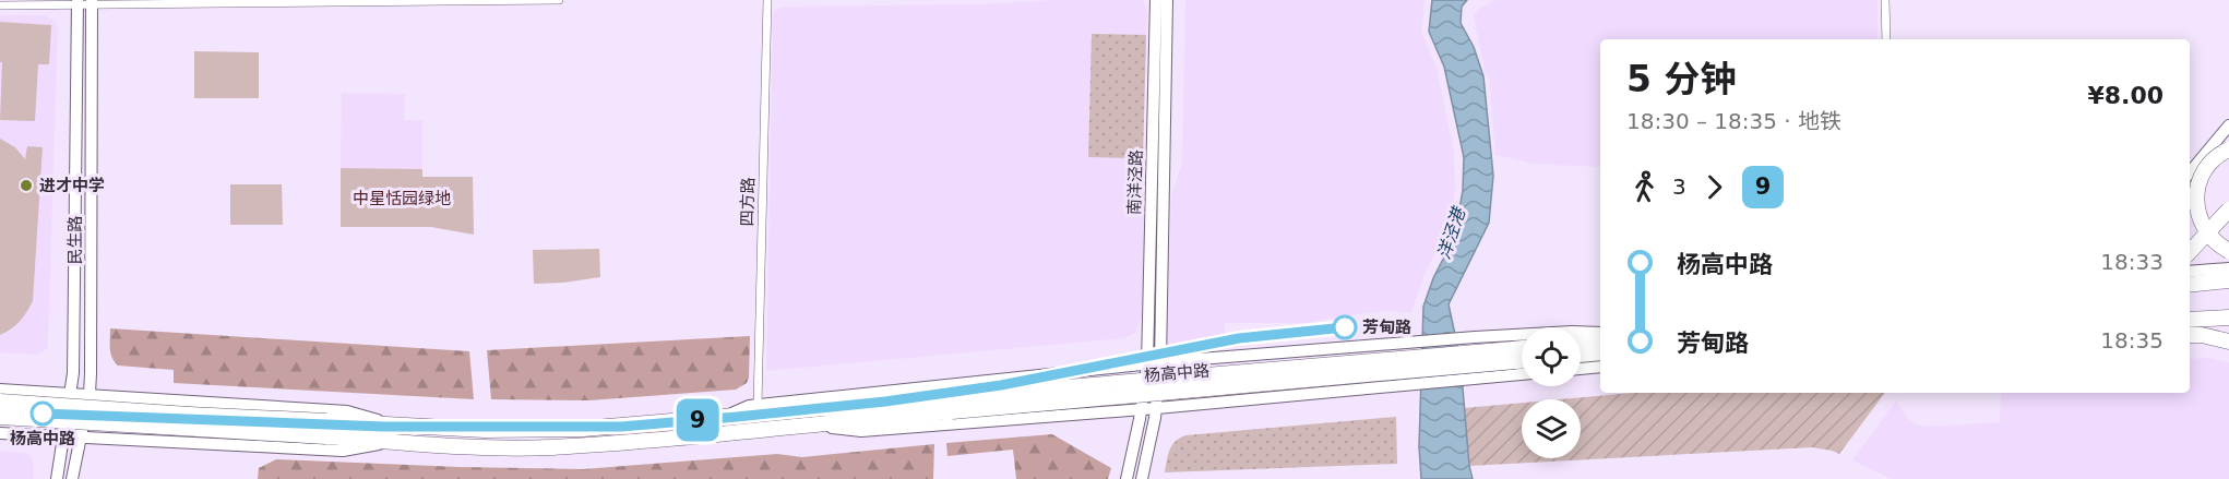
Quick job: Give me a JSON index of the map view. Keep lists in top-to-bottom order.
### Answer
{
  "streets": {
    "highway": ["杨高中路"],
    "main road": ["南洋泾路", "民生路"],
    "street": ["四方路"]
  },
  "crossings": [
    ["南洋泾路", "杨高中路"],
    ["四方路", "杨高中路"],
    ["民生路", "杨高中路"]
  ],
  "water": ["洋泾港"],
  "parks": ["中星恬园绿地"],
  "places": ["进才中学", "芳甸路", "杨高中路"],
  "lines": ["metro line 9"],
  "page": {
    "on_map": "9",
    "heading": ["5 分钟", "18:30 – 18:35 · 地铁", "¥8.00"],
    "legs": ["3", "9"],
    "list": [
      {
        "name": "杨高中路",
        "value": "18:33"
      },
      {
        "name": "芳甸路",
        "value": "18:35"
      }
    ]
  }
}
